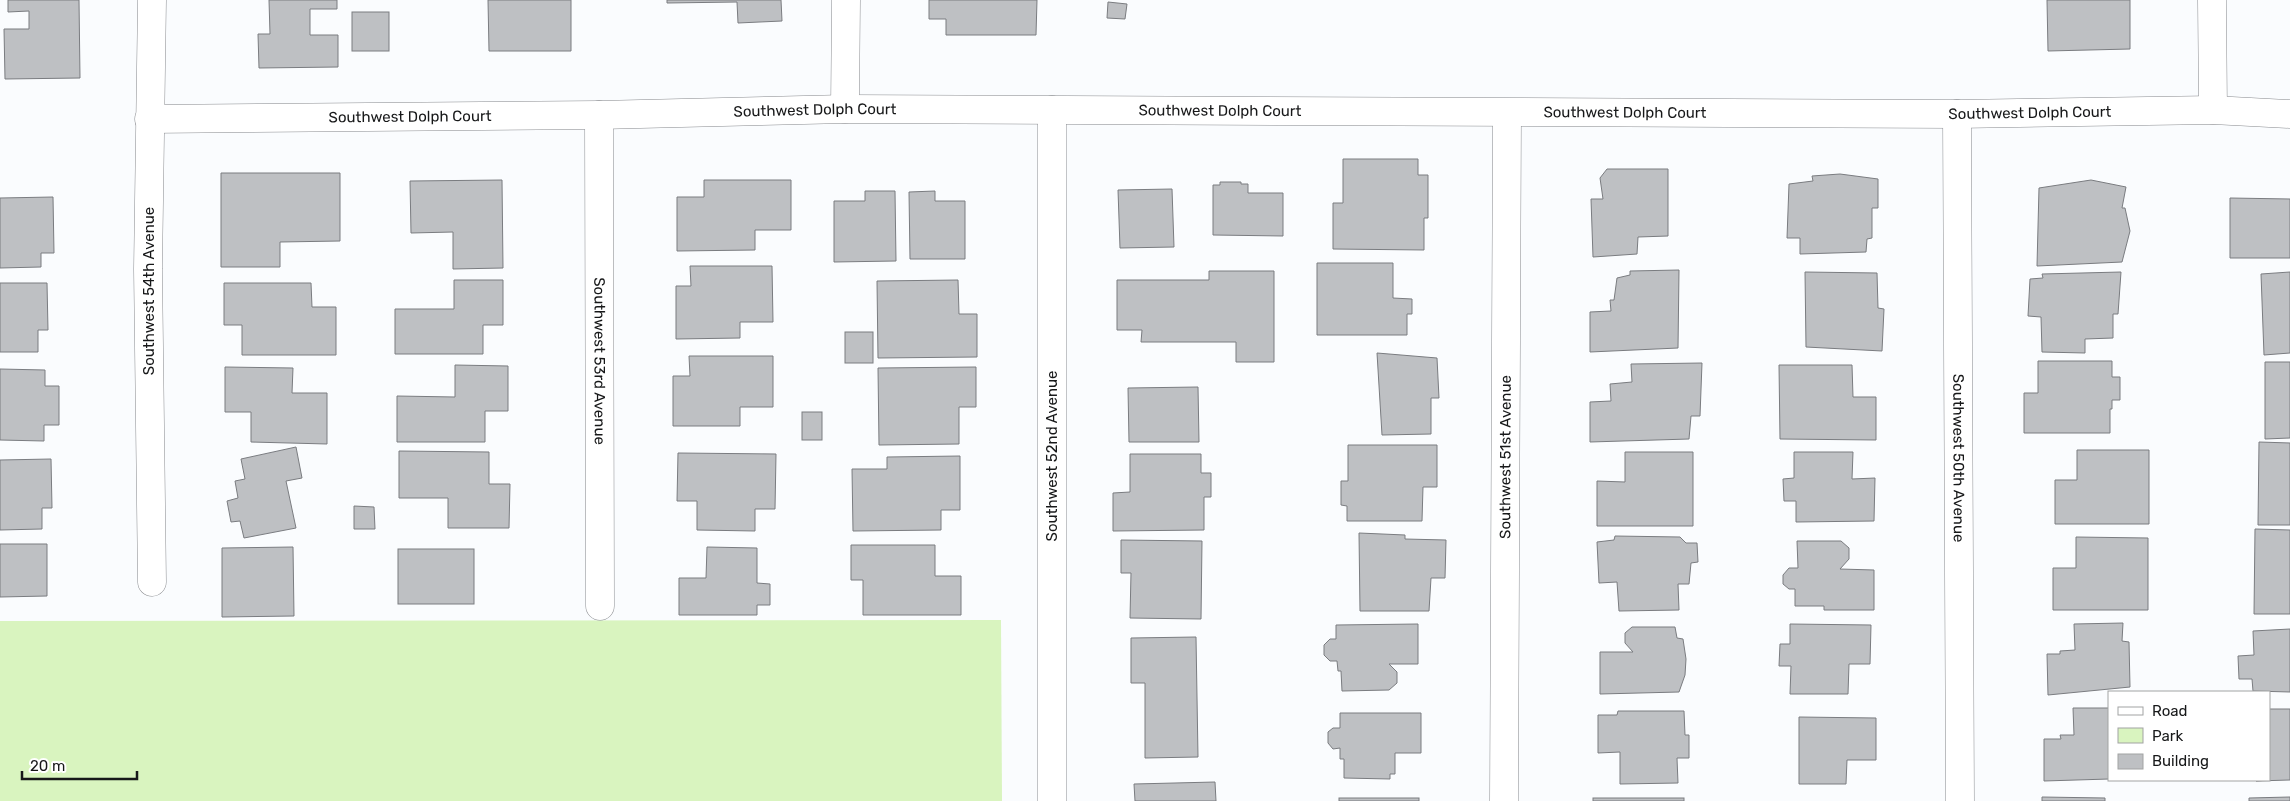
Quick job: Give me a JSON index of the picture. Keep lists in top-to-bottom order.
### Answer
{
  "streets": {
    "street": [
      "Southwest Dolph Court",
      "Southwest 54th Avenue",
      "Southwest 53rd Avenue",
      "Southwest 52nd Avenue",
      "Southwest 51st Avenue",
      "Southwest 50th Avenue"
    ]
  },
  "crossings": [
    ["Southwest Dolph Court", "Southwest 54th Avenue"],
    ["Southwest Dolph Court", "Southwest 53rd Avenue"],
    ["Southwest Dolph Court", "Southwest 52nd Avenue"],
    ["Southwest Dolph Court", "Southwest 51st Avenue"],
    ["Southwest Dolph Court", "Southwest 50th Avenue"]
  ],
  "legend": ["Road", "Park", "Building"],
  "scale_bar": "20 m"
}
